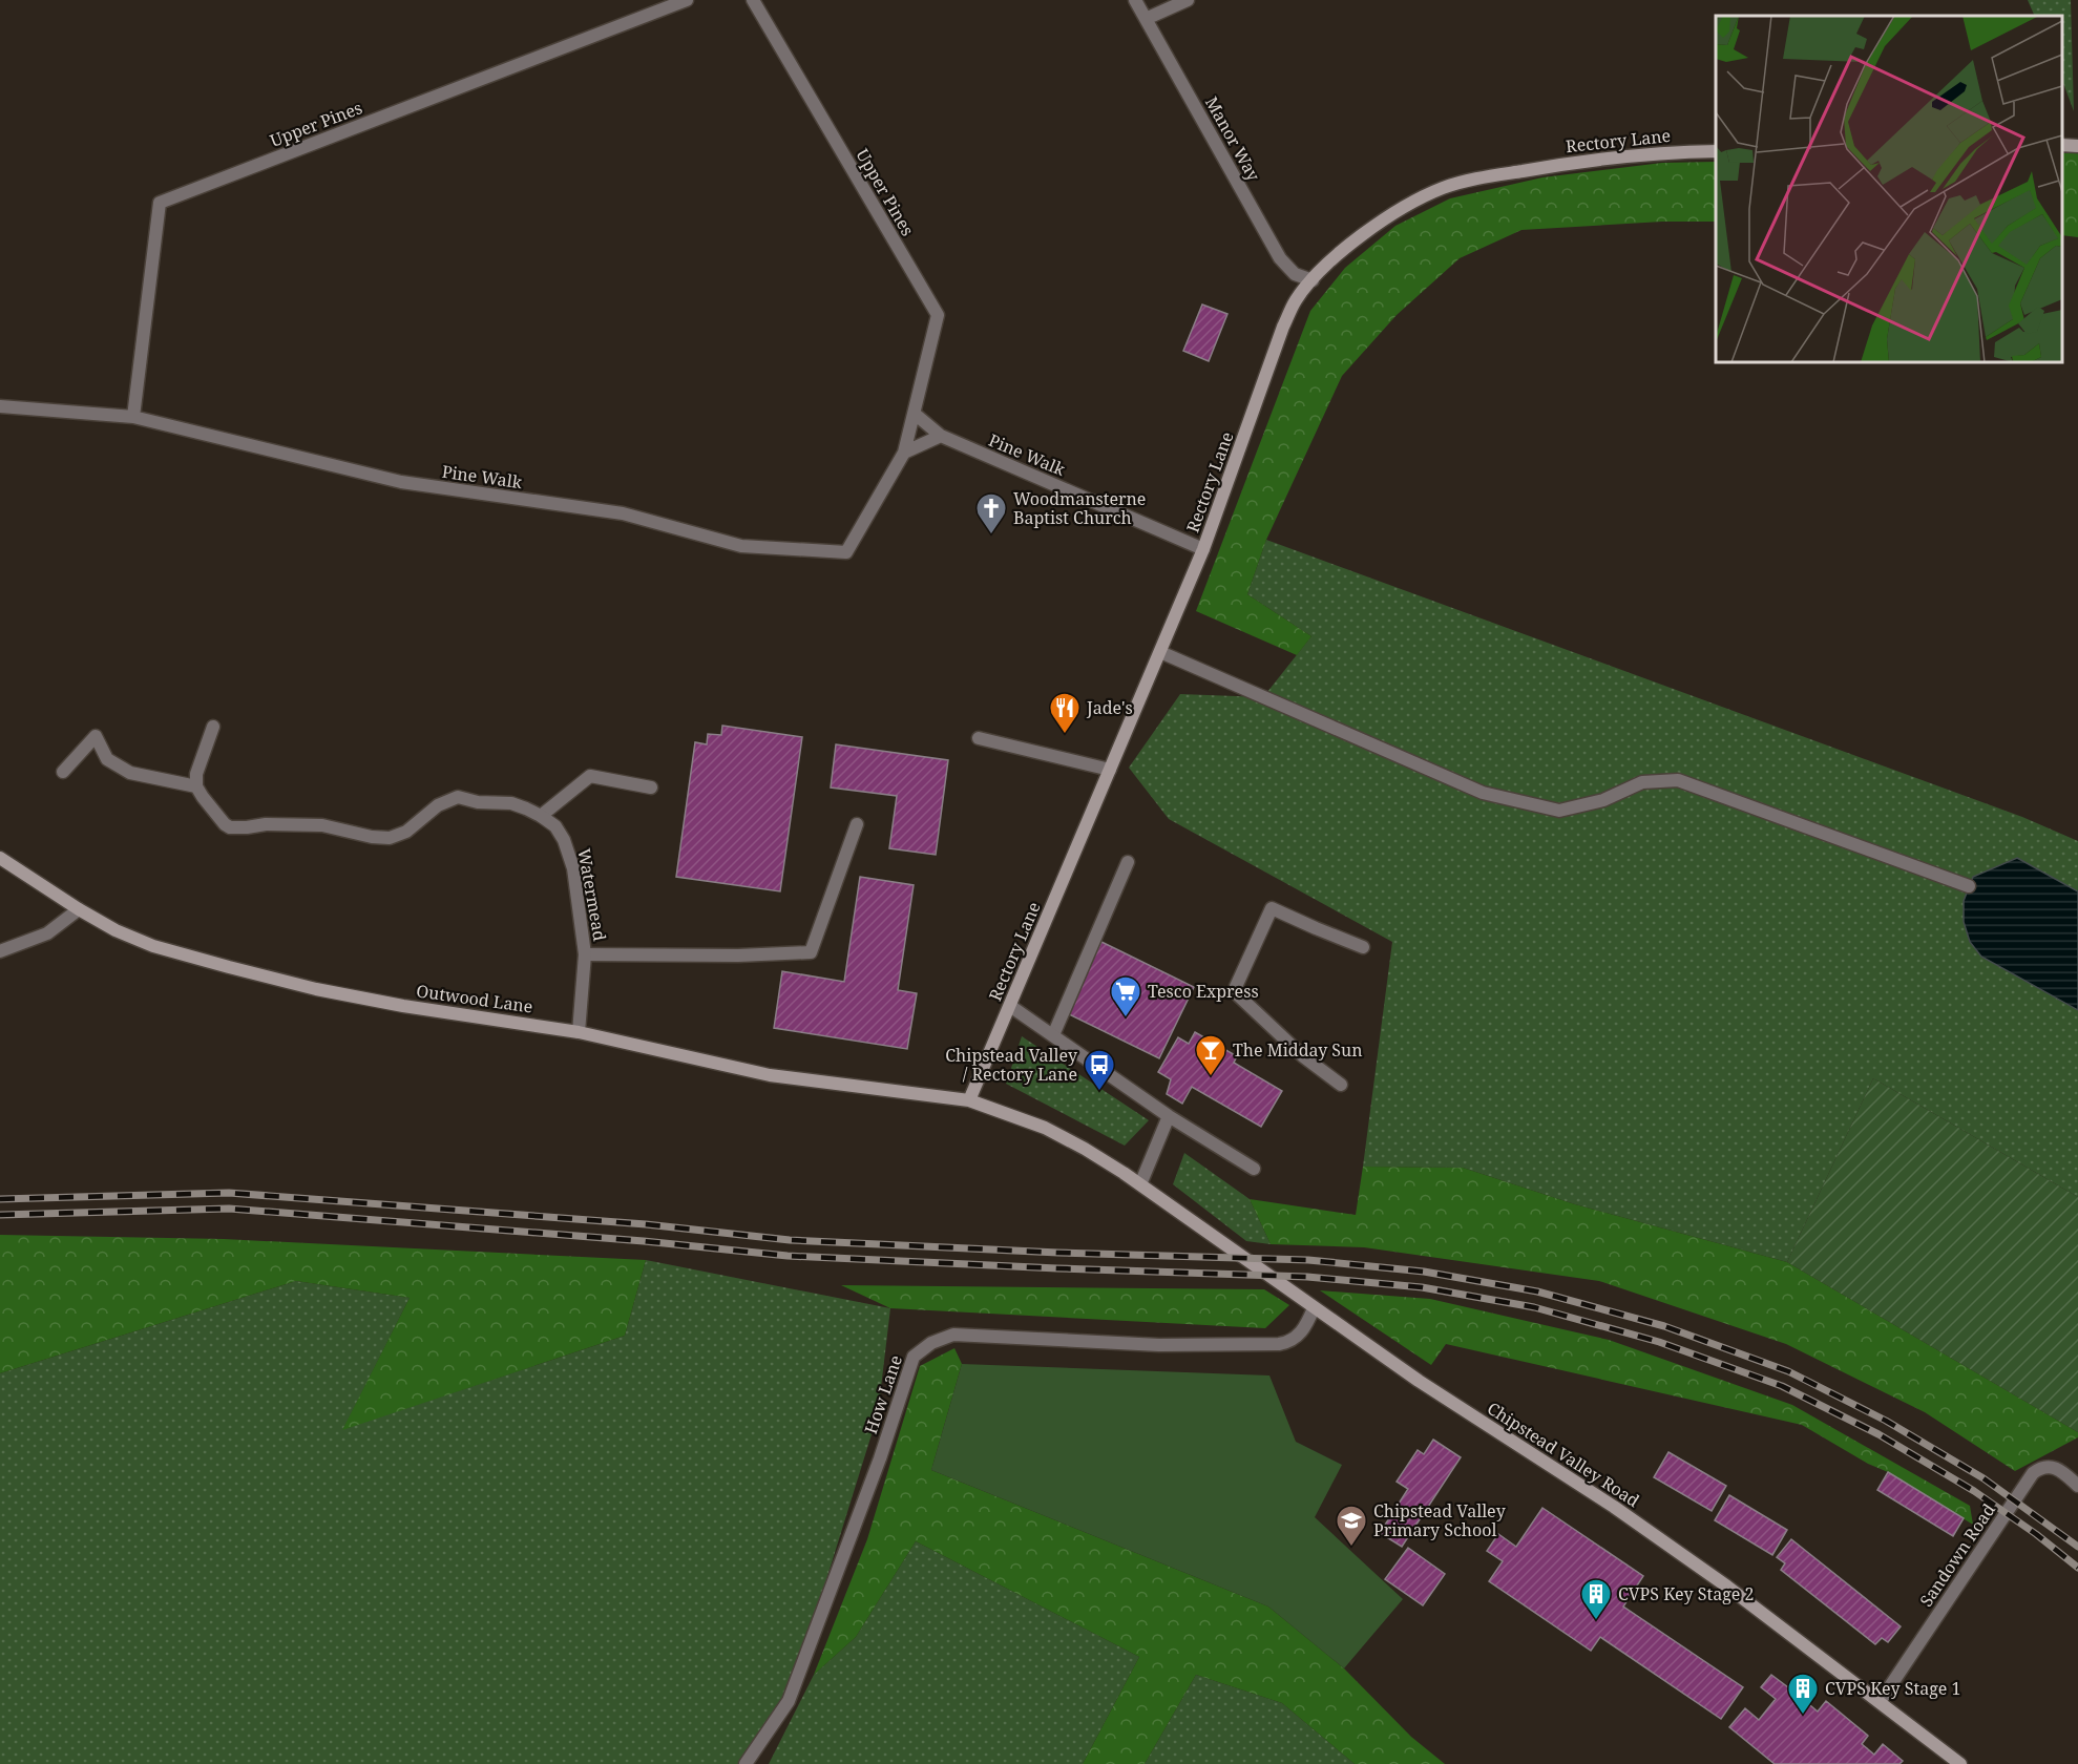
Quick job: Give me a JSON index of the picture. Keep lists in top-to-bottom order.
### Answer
{
  "streets": {
    "main road": ["Rectory Lane", "Outwood Lane", "Chipstead Valley Road"],
    "street": [
      "Upper Pines",
      "Manor Way",
      "Pine Walk",
      "Watermead",
      "How Lane",
      "Sandown Road"
    ]
  },
  "crossings": [
    ["Upper Pines", "Pine Walk"],
    ["Manor Way", "Rectory Lane"],
    ["Rectory Lane", "Pine Walk"],
    ["Rectory Lane", "Outwood Lane"],
    ["Rectory Lane", "Chipstead Valley Road"],
    ["Watermead", "Outwood Lane"],
    ["Outwood Lane", "Chipstead Valley Road"],
    ["How Lane", "Chipstead Valley Road"],
    ["Chipstead Valley Road", "Sandown Road"]
  ],
  "places": {
    "church": ["Woodmansterne Baptist Church"],
    "restaurant": ["Jade's"],
    "supermarket": ["Tesco Express"],
    "bar": ["The Midday Sun"],
    "bus stop": ["Chipstead Valley / Rectory Lane"],
    "school or university": ["Chipstead Valley Primary School"],
    "building": ["CVPS Key Stage 2", "CVPS Key Stage 1"]
  }
}
